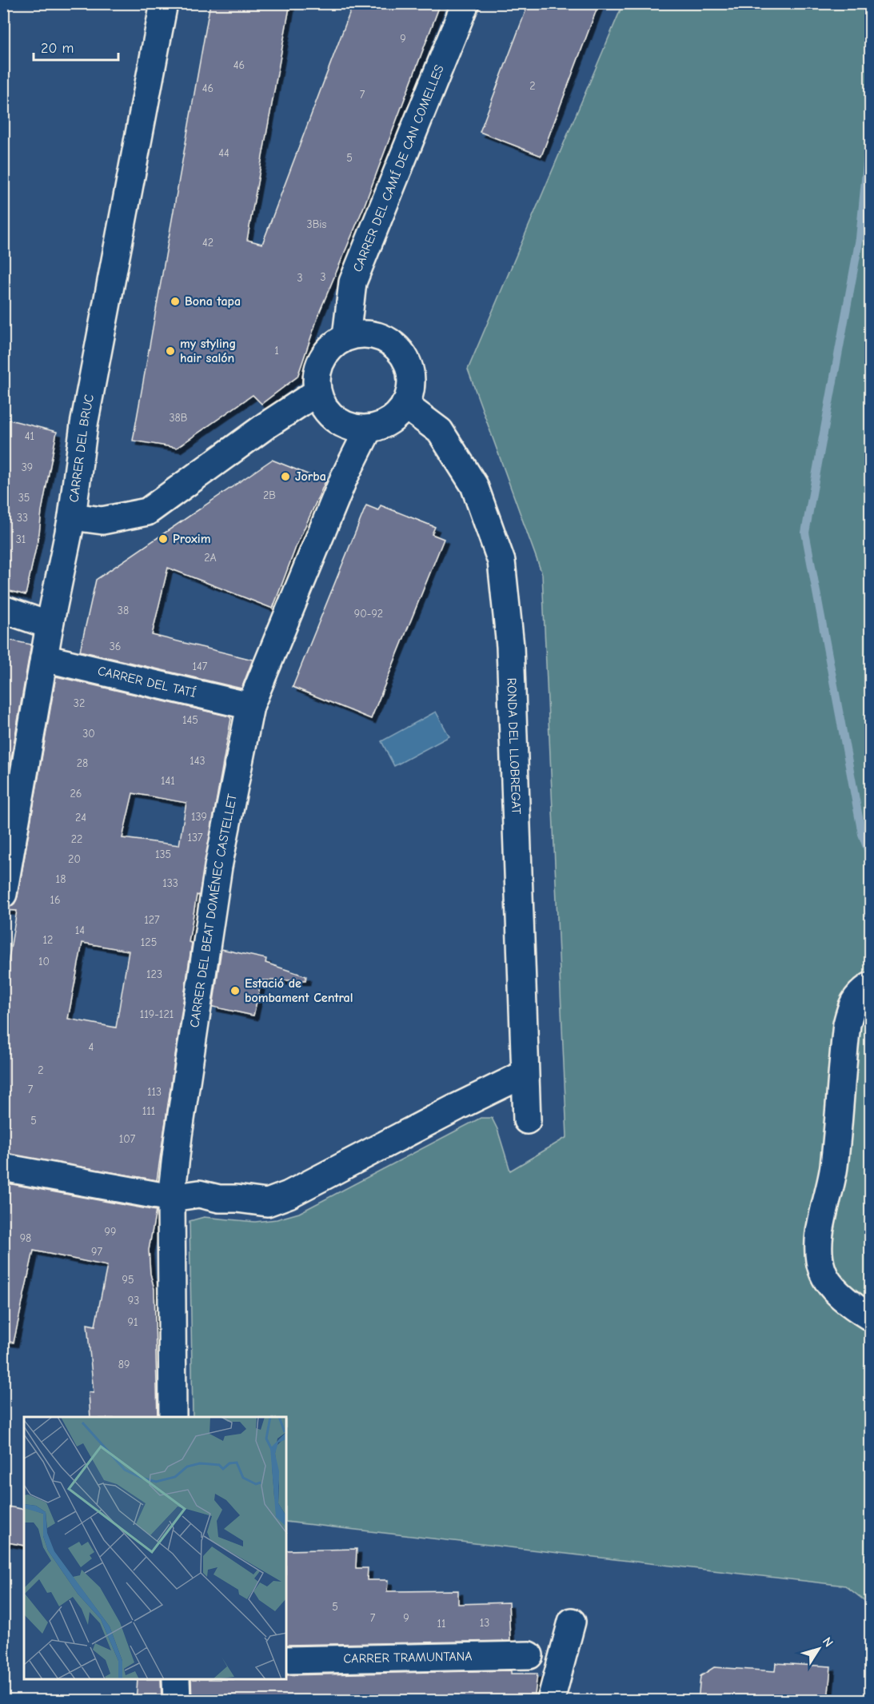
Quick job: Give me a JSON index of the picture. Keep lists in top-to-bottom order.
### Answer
{
  "streets": {
    "street": [
      "CARRER DEL CAMÍ DE CAN COMELLES",
      "CARRER DEL BRUC",
      "CARRER DEL TATÍ",
      "RONDA DEL LLOBREGAT",
      "CARRER DEL BEAT DOMÉNEC CASTELLET",
      "CARRER TRAMUNTANA"
    ]
  },
  "crossings": [
    ["CARRER DEL CAMÍ DE CAN COMELLES", "RONDA DEL LLOBREGAT"],
    ["CARRER DEL CAMÍ DE CAN COMELLES", "CARRER DEL BEAT DOMÉNEC CASTELLET"],
    ["CARRER DEL BRUC", "CARRER DEL TATÍ"],
    ["CARRER DEL TATÍ", "CARRER DEL BEAT DOMÉNEC CASTELLET"],
    ["RONDA DEL LLOBREGAT", "CARRER DEL BEAT DOMÉNEC CASTELLET"]
  ],
  "places": [
    "Bona tapa",
    "my styling hair salón",
    "Jorba",
    "Proxim",
    "Estació de bombament Central"
  ],
  "house_numbers": [
    "9",
    "46",
    "2",
    "46",
    "7",
    "44",
    "5",
    "3Bis",
    "42",
    "3",
    "3",
    "1",
    "38B",
    "41",
    "39",
    "2B",
    "35",
    "33",
    "31",
    "2A",
    "38",
    "90-92",
    "36",
    "147",
    "32",
    "145",
    "30",
    "143",
    "28",
    "141",
    "26",
    "139",
    "24",
    "137",
    "22",
    "135",
    "20",
    "18",
    "133",
    "16",
    "127",
    "14",
    "12",
    "125",
    "10",
    "123",
    "119-121",
    "4",
    "2",
    "7",
    "113",
    "111",
    "5",
    "107",
    "99",
    "98",
    "97",
    "95",
    "93",
    "91",
    "89",
    "5",
    "7",
    "9",
    "13",
    "11"
  ],
  "scale_bar": "20 m",
  "north": "top right"
}
